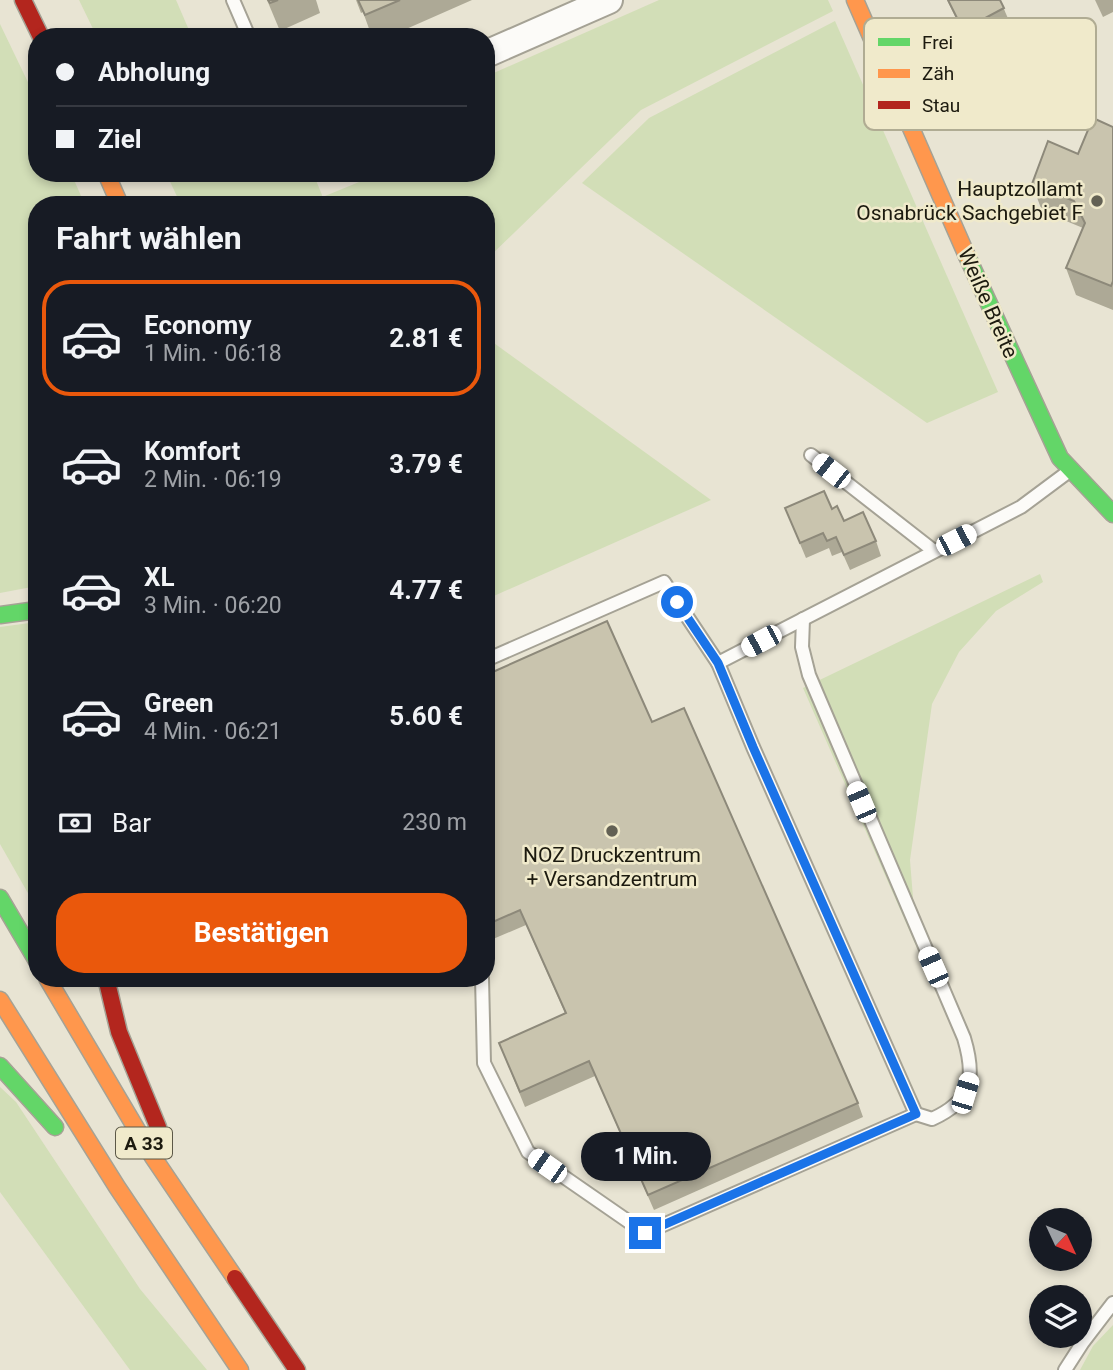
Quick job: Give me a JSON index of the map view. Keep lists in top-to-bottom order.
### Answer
{
  "streets": {
    "main road": ["Weiße Breite", "A 33"]
  },
  "places": ["Hauptzollamt Osnabrück Sachgebiet F", "NOZ Druckzentrum + Versandzentrum"],
  "legend": ["Frei", "Zäh", "Stau"],
  "north": "bottom right",
  "page": {
    "banner": ["Abholung", "Ziel"],
    "heading": "Fahrt wählen",
    "list": [
      {
        "name": "Economy",
        "note": "1 Min. · 06:18",
        "value": "2.81 €"
      },
      {
        "name": "Komfort",
        "note": "2 Min. · 06:19",
        "value": "3.79 €"
      },
      {
        "name": "XL",
        "note": "3 Min. · 06:20",
        "value": "4.77 €"
      },
      {
        "name": "Green",
        "note": "4 Min. · 06:21",
        "value": "5.60 €"
      }
    ],
    "pay": ["Bar", "230 m"],
    "buttons": "Bestätigen",
    "bubble": "1 Min."
  }
}
